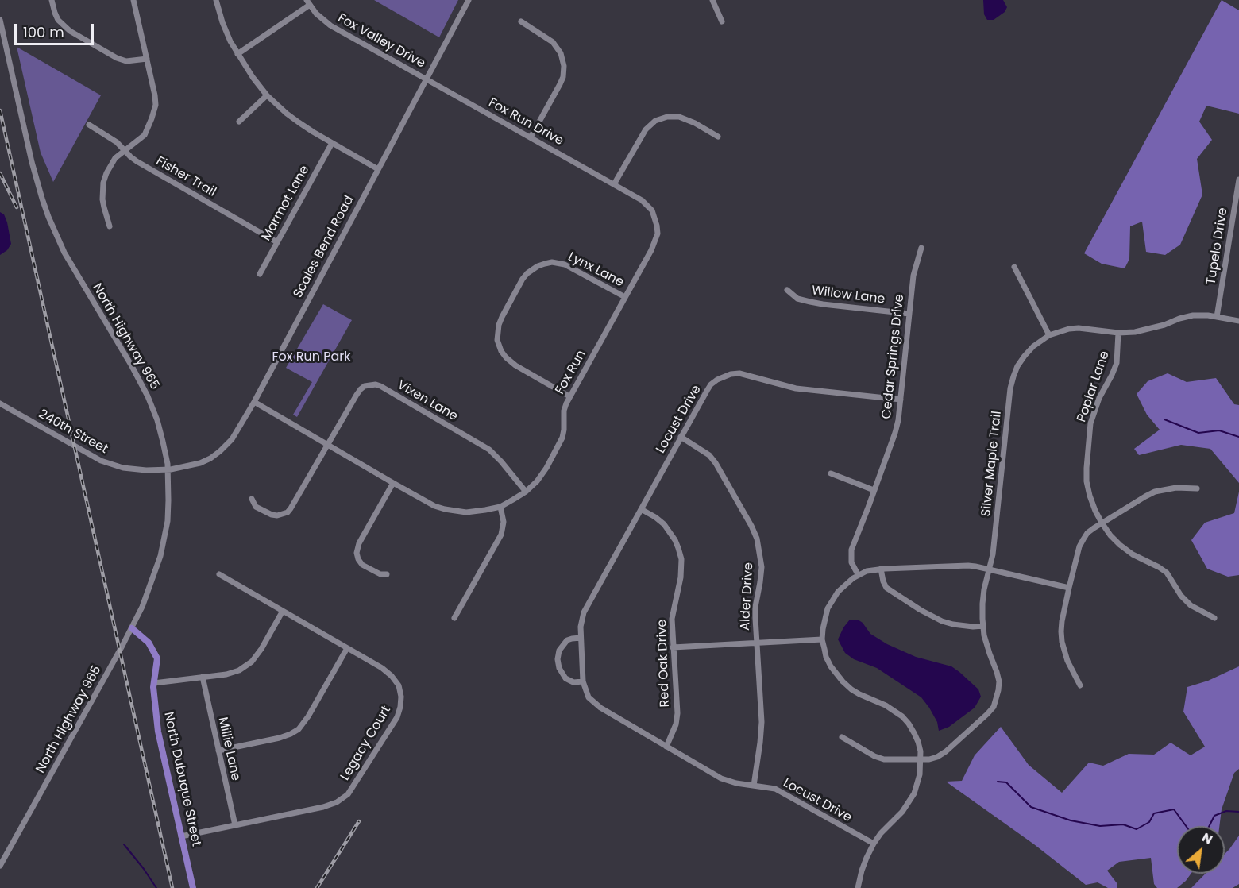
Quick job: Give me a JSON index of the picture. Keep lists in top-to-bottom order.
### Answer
{
  "streets": {
    "main road": ["North Dubuque Street"],
    "street": [
      "Fox Valley Drive",
      "Fox Run Drive",
      "Fisher Trail",
      "Marmot Lane",
      "Tupelo Drive",
      "Scales Bend Road",
      "Lynx Lane",
      "Willow Lane",
      "North Highway 965",
      "Cedar Springs Drive",
      "Fox Run",
      "Poplar Lane",
      "Vixen Lane",
      "Locust Drive",
      "240th Street",
      "Silver Maple Trail",
      "Alder Drive",
      "Red Oak Drive",
      "Legacy Court",
      "Millie Lane"
    ]
  },
  "crossings": [
    ["Fox Valley Drive", "Fox Run Drive"],
    ["Fox Valley Drive", "Scales Bend Road"],
    ["Fox Run Drive", "Scales Bend Road"],
    ["Fox Run Drive", "Fox Run"],
    ["Fisher Trail", "Marmot Lane"],
    ["Tupelo Drive", "Silver Maple Trail"],
    ["Scales Bend Road", "North Highway 965"],
    ["Scales Bend Road", "Fox Run"],
    ["Scales Bend Road", "240th Street"],
    ["Lynx Lane", "Fox Run"],
    ["Willow Lane", "Cedar Springs Drive"],
    ["North Highway 965", "240th Street"],
    ["North Highway 965", "North Dubuque Street"],
    ["Cedar Springs Drive", "Locust Drive"],
    ["Fox Run", "Vixen Lane"],
    ["Poplar Lane", "Silver Maple Trail"],
    ["Locust Drive", "Alder Drive"],
    ["Locust Drive", "Red Oak Drive"],
    ["Legacy Court", "Millie Lane"],
    ["Legacy Court", "North Dubuque Street"]
  ],
  "parks": ["Fox Run Park"],
  "scale_bar": "100 m",
  "north": "top right"
}
